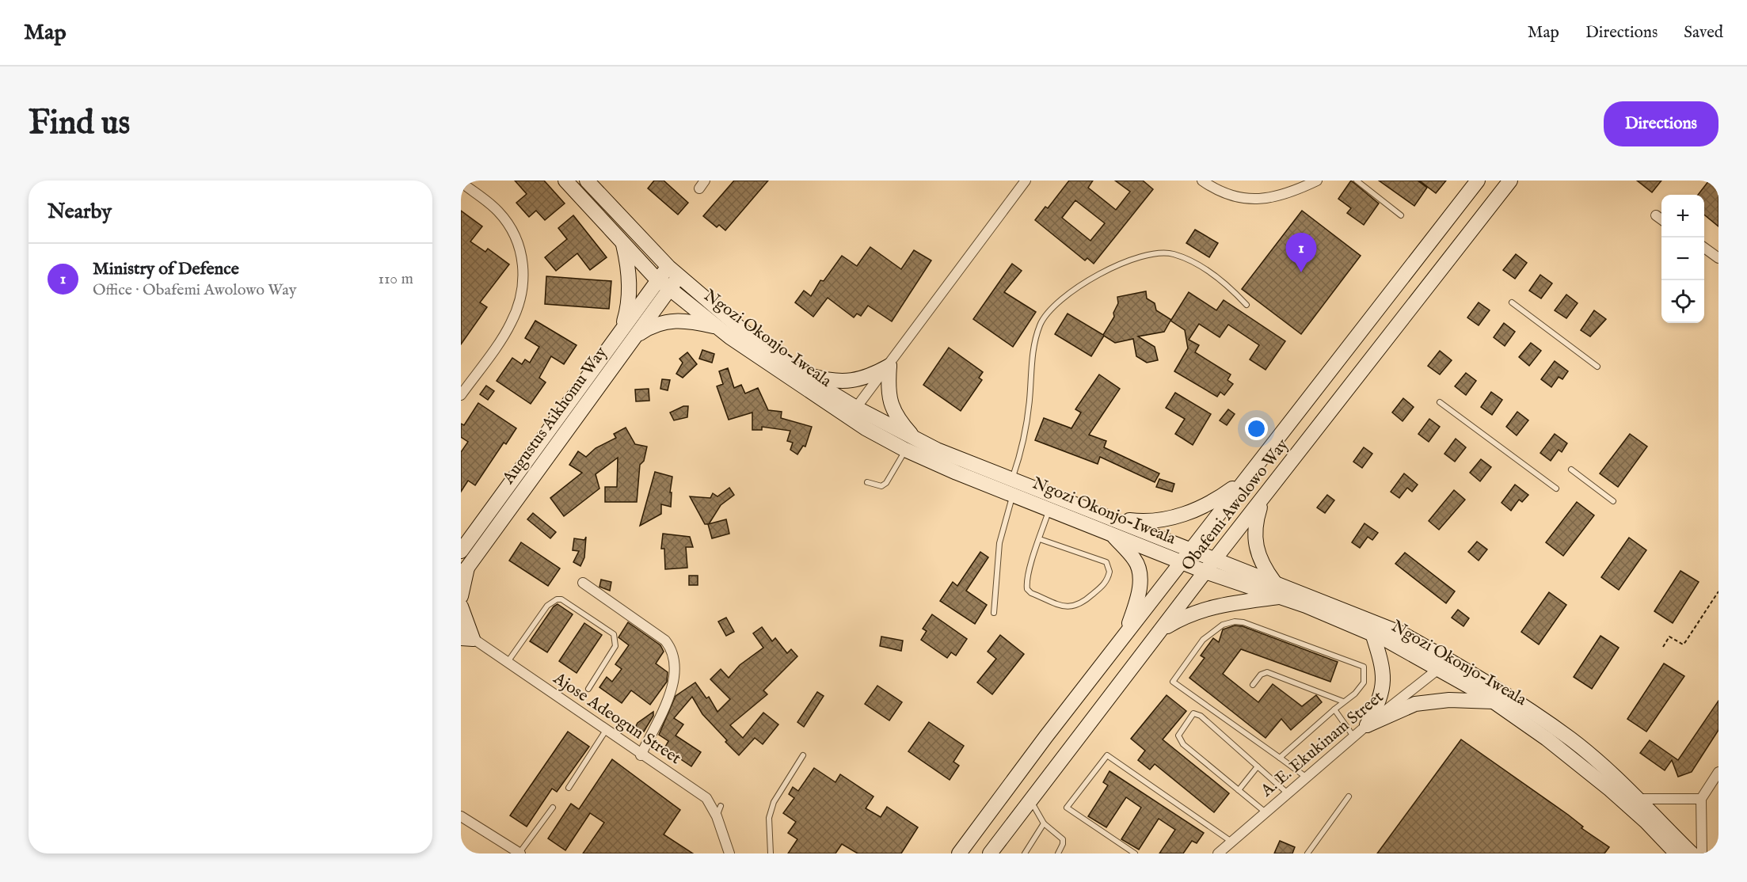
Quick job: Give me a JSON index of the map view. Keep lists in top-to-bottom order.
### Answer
{
  "streets": {
    "street": [
      "Ngozi Okonjo-Iweala",
      "Augustus Aikhomu Way",
      "Obafemi Awolowo Way",
      "Ajose Adeogun Street",
      "A. E. Ekukinam Street"
    ]
  },
  "crossings": [
    ["Ngozi Okonjo-Iweala", "Augustus Aikhomu Way"],
    ["Ngozi Okonjo-Iweala", "Obafemi Awolowo Way"],
    ["Ngozi Okonjo-Iweala", "A. E. Ekukinam Street"]
  ],
  "page": {
    "header": "Map",
    "nav": ["Map", "Directions", "Saved"],
    "buttons": "Directions",
    "title": "Find us",
    "heading": "Nearby",
    "map_buttons": ["+", "−"],
    "pins": "1",
    "list": [
      {
        "mark": "1",
        "name": "Ministry of Defence",
        "note": "Office · Obafemi Awolowo Way",
        "value": "110 m"
      }
    ]
  }
}
